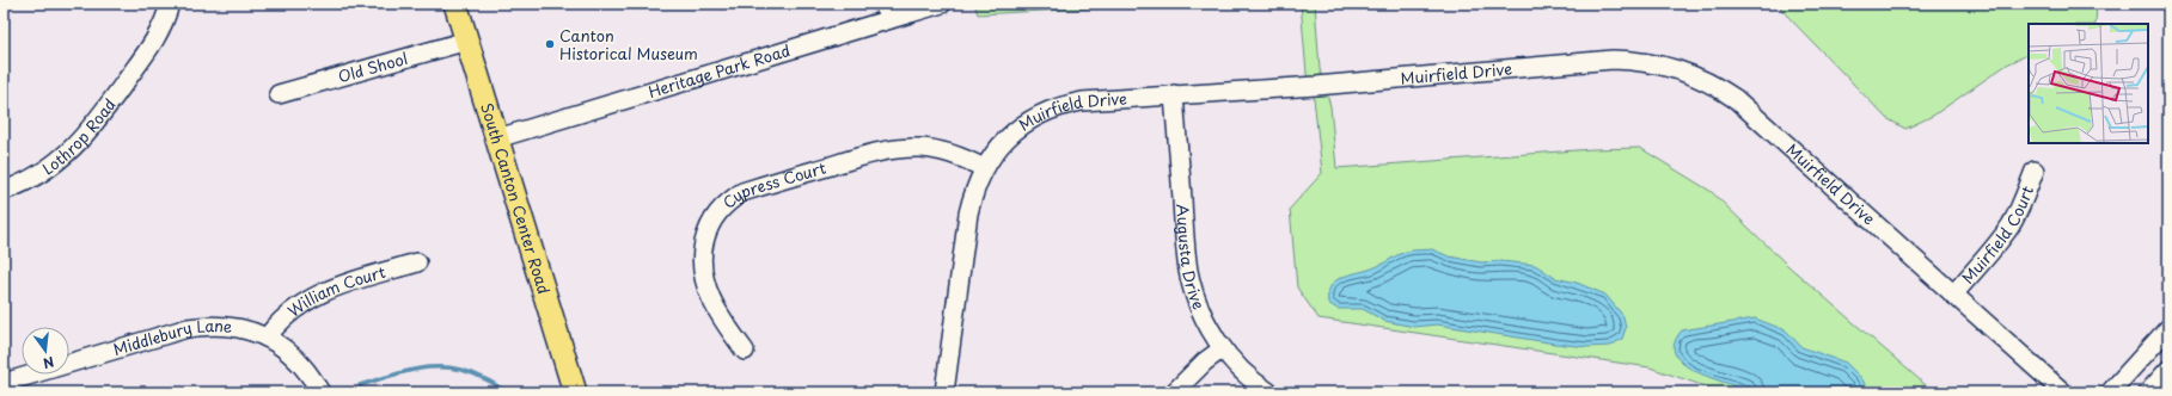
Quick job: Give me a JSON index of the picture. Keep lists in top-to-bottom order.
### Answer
{
  "streets": {
    "main road": ["South Canton Center Road"],
    "street": [
      "Old Shool",
      "Heritage Park Road",
      "Muirfield Drive",
      "Lothrop Road",
      "Cypress Court",
      "Muirfield Court",
      "Augusta Drive",
      "William Court",
      "Middlebury Lane"
    ]
  },
  "crossings": [
    ["Old Shool", "South Canton Center Road"],
    ["Heritage Park Road", "South Canton Center Road"],
    ["Muirfield Drive", "Cypress Court"],
    ["Muirfield Drive", "Muirfield Court"],
    ["Muirfield Drive", "Augusta Drive"],
    ["William Court", "Middlebury Lane"]
  ],
  "places": ["Canton Historical Museum"],
  "north": "bottom"
}
